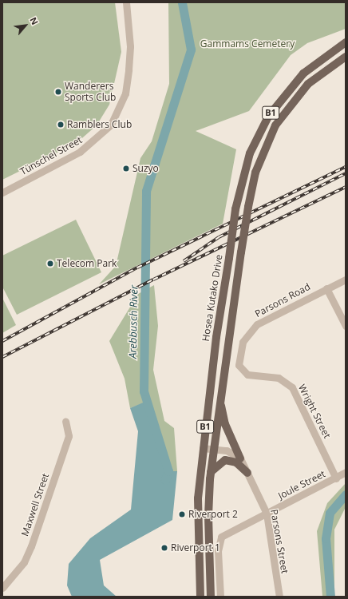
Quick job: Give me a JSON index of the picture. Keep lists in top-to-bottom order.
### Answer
{
  "streets": {
    "main road": ["B1", "Hosea Kutako Drive"],
    "street": [
      "Tünschel Street",
      "Parsons Road",
      "Wright Street",
      "Joule Street",
      "Maxwell Street",
      "Parsons Street"
    ]
  },
  "crossings": [
    ["Parsons Road", "Wright Street"],
    ["Wright Street", "Joule Street"],
    ["Joule Street", "Parsons Street"]
  ],
  "water": ["Arebbusch River"],
  "parks": ["Gammams Cemetery"],
  "places": [
    "Wanderers Sports Club",
    "Ramblers Club",
    "Suzyo",
    "Telecom Park",
    "Riverport 2",
    "Riverport 1"
  ],
  "north": "top right"
}
